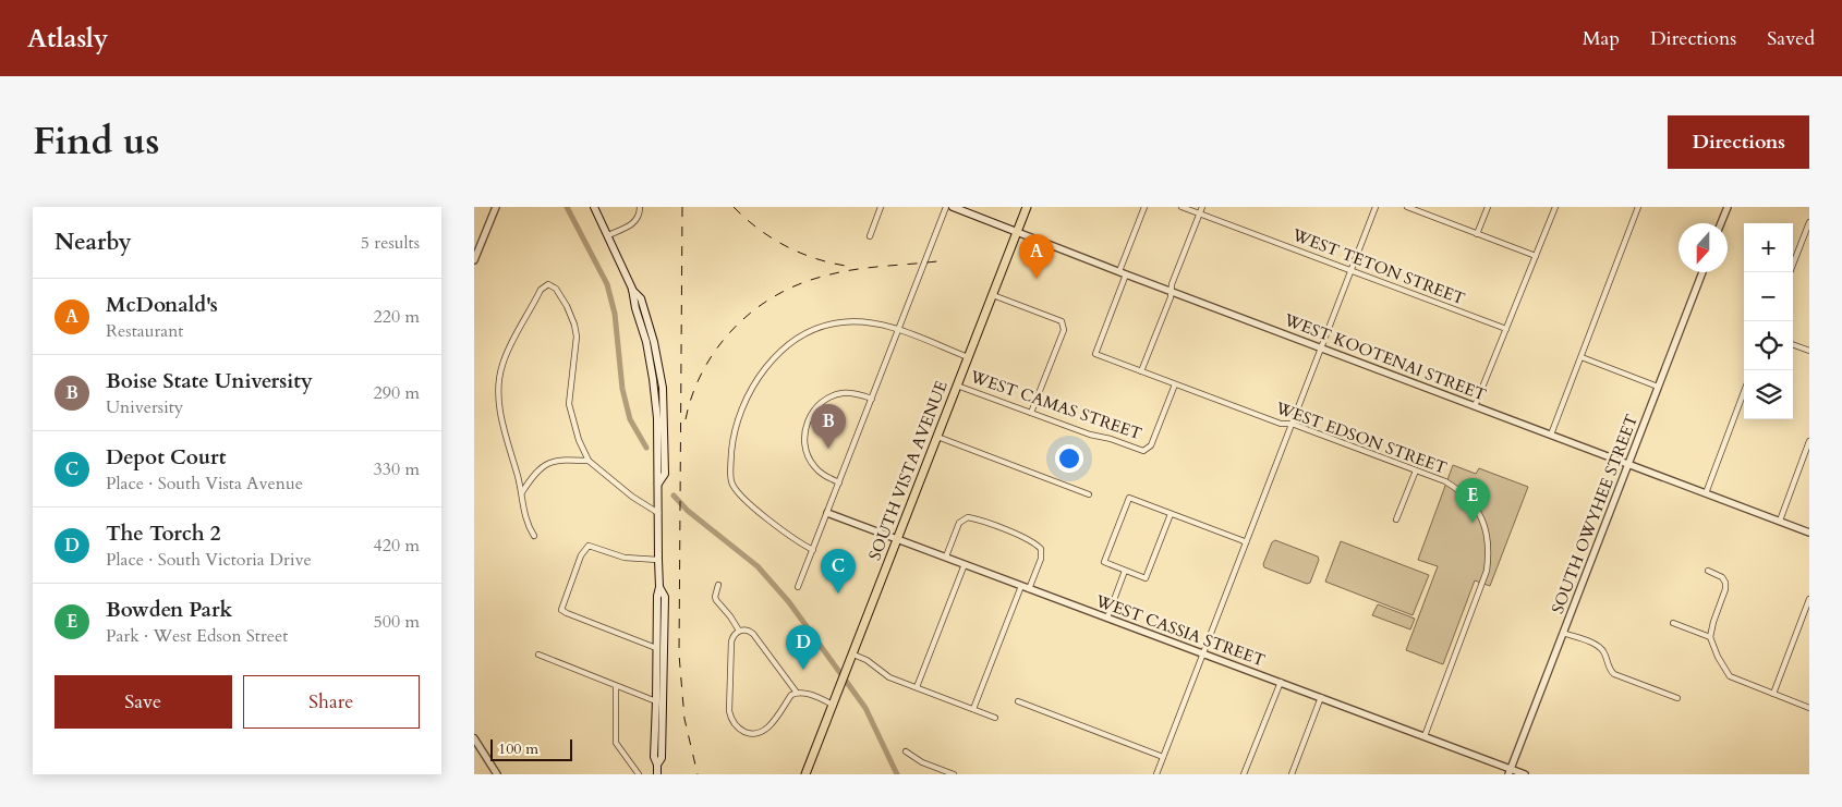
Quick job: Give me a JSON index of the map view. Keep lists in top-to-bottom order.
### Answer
{
  "streets": {
    "main road": ["WEST KOOTENAI STREET", "SOUTH VISTA AVENUE"],
    "street": [
      "WEST TETON STREET",
      "WEST CAMAS STREET",
      "WEST EDSON STREET",
      "SOUTH OWYHEE STREET",
      "WEST CASSIA STREET"
    ]
  },
  "crossings": [
    ["WEST KOOTENAI STREET", "WEST EDSON STREET"],
    ["WEST KOOTENAI STREET", "SOUTH VISTA AVENUE"],
    ["WEST KOOTENAI STREET", "SOUTH OWYHEE STREET"],
    ["WEST CAMAS STREET", "WEST EDSON STREET"],
    ["WEST CAMAS STREET", "SOUTH VISTA AVENUE"],
    ["WEST EDSON STREET", "WEST CASSIA STREET"],
    ["SOUTH VISTA AVENUE", "WEST CASSIA STREET"],
    ["SOUTH OWYHEE STREET", "WEST CASSIA STREET"]
  ],
  "scale_bar": "100 m",
  "north": "bottom",
  "page": {
    "header": "Atlasly",
    "nav": ["Map", "Directions", "Saved"],
    "title": "Find us",
    "buttons": [
      "Directions",
      ["Save", "Share"]
    ],
    "heading": ["Nearby", "5 results"],
    "map_buttons": ["+", "−"],
    "pins": [
      "A",
      "B",
      "E",
      "C",
      "D"
    ],
    "list": [
      {
        "mark": "A",
        "name": "McDonald's",
        "note": "Restaurant",
        "value": "220 m"
      },
      {
        "mark": "B",
        "name": "Boise State University",
        "note": "University",
        "value": "290 m"
      },
      {
        "mark": "C",
        "name": "Depot Court",
        "note": "Place · South Vista Avenue",
        "value": "330 m"
      },
      {
        "mark": "D",
        "name": "The Torch 2",
        "note": "Place · South Victoria Drive",
        "value": "420 m"
      },
      {
        "mark": "E",
        "name": "Bowden Park",
        "note": "Park · West Edson Street",
        "value": "500 m"
      }
    ],
    "scale": "100 m"
  }
}
